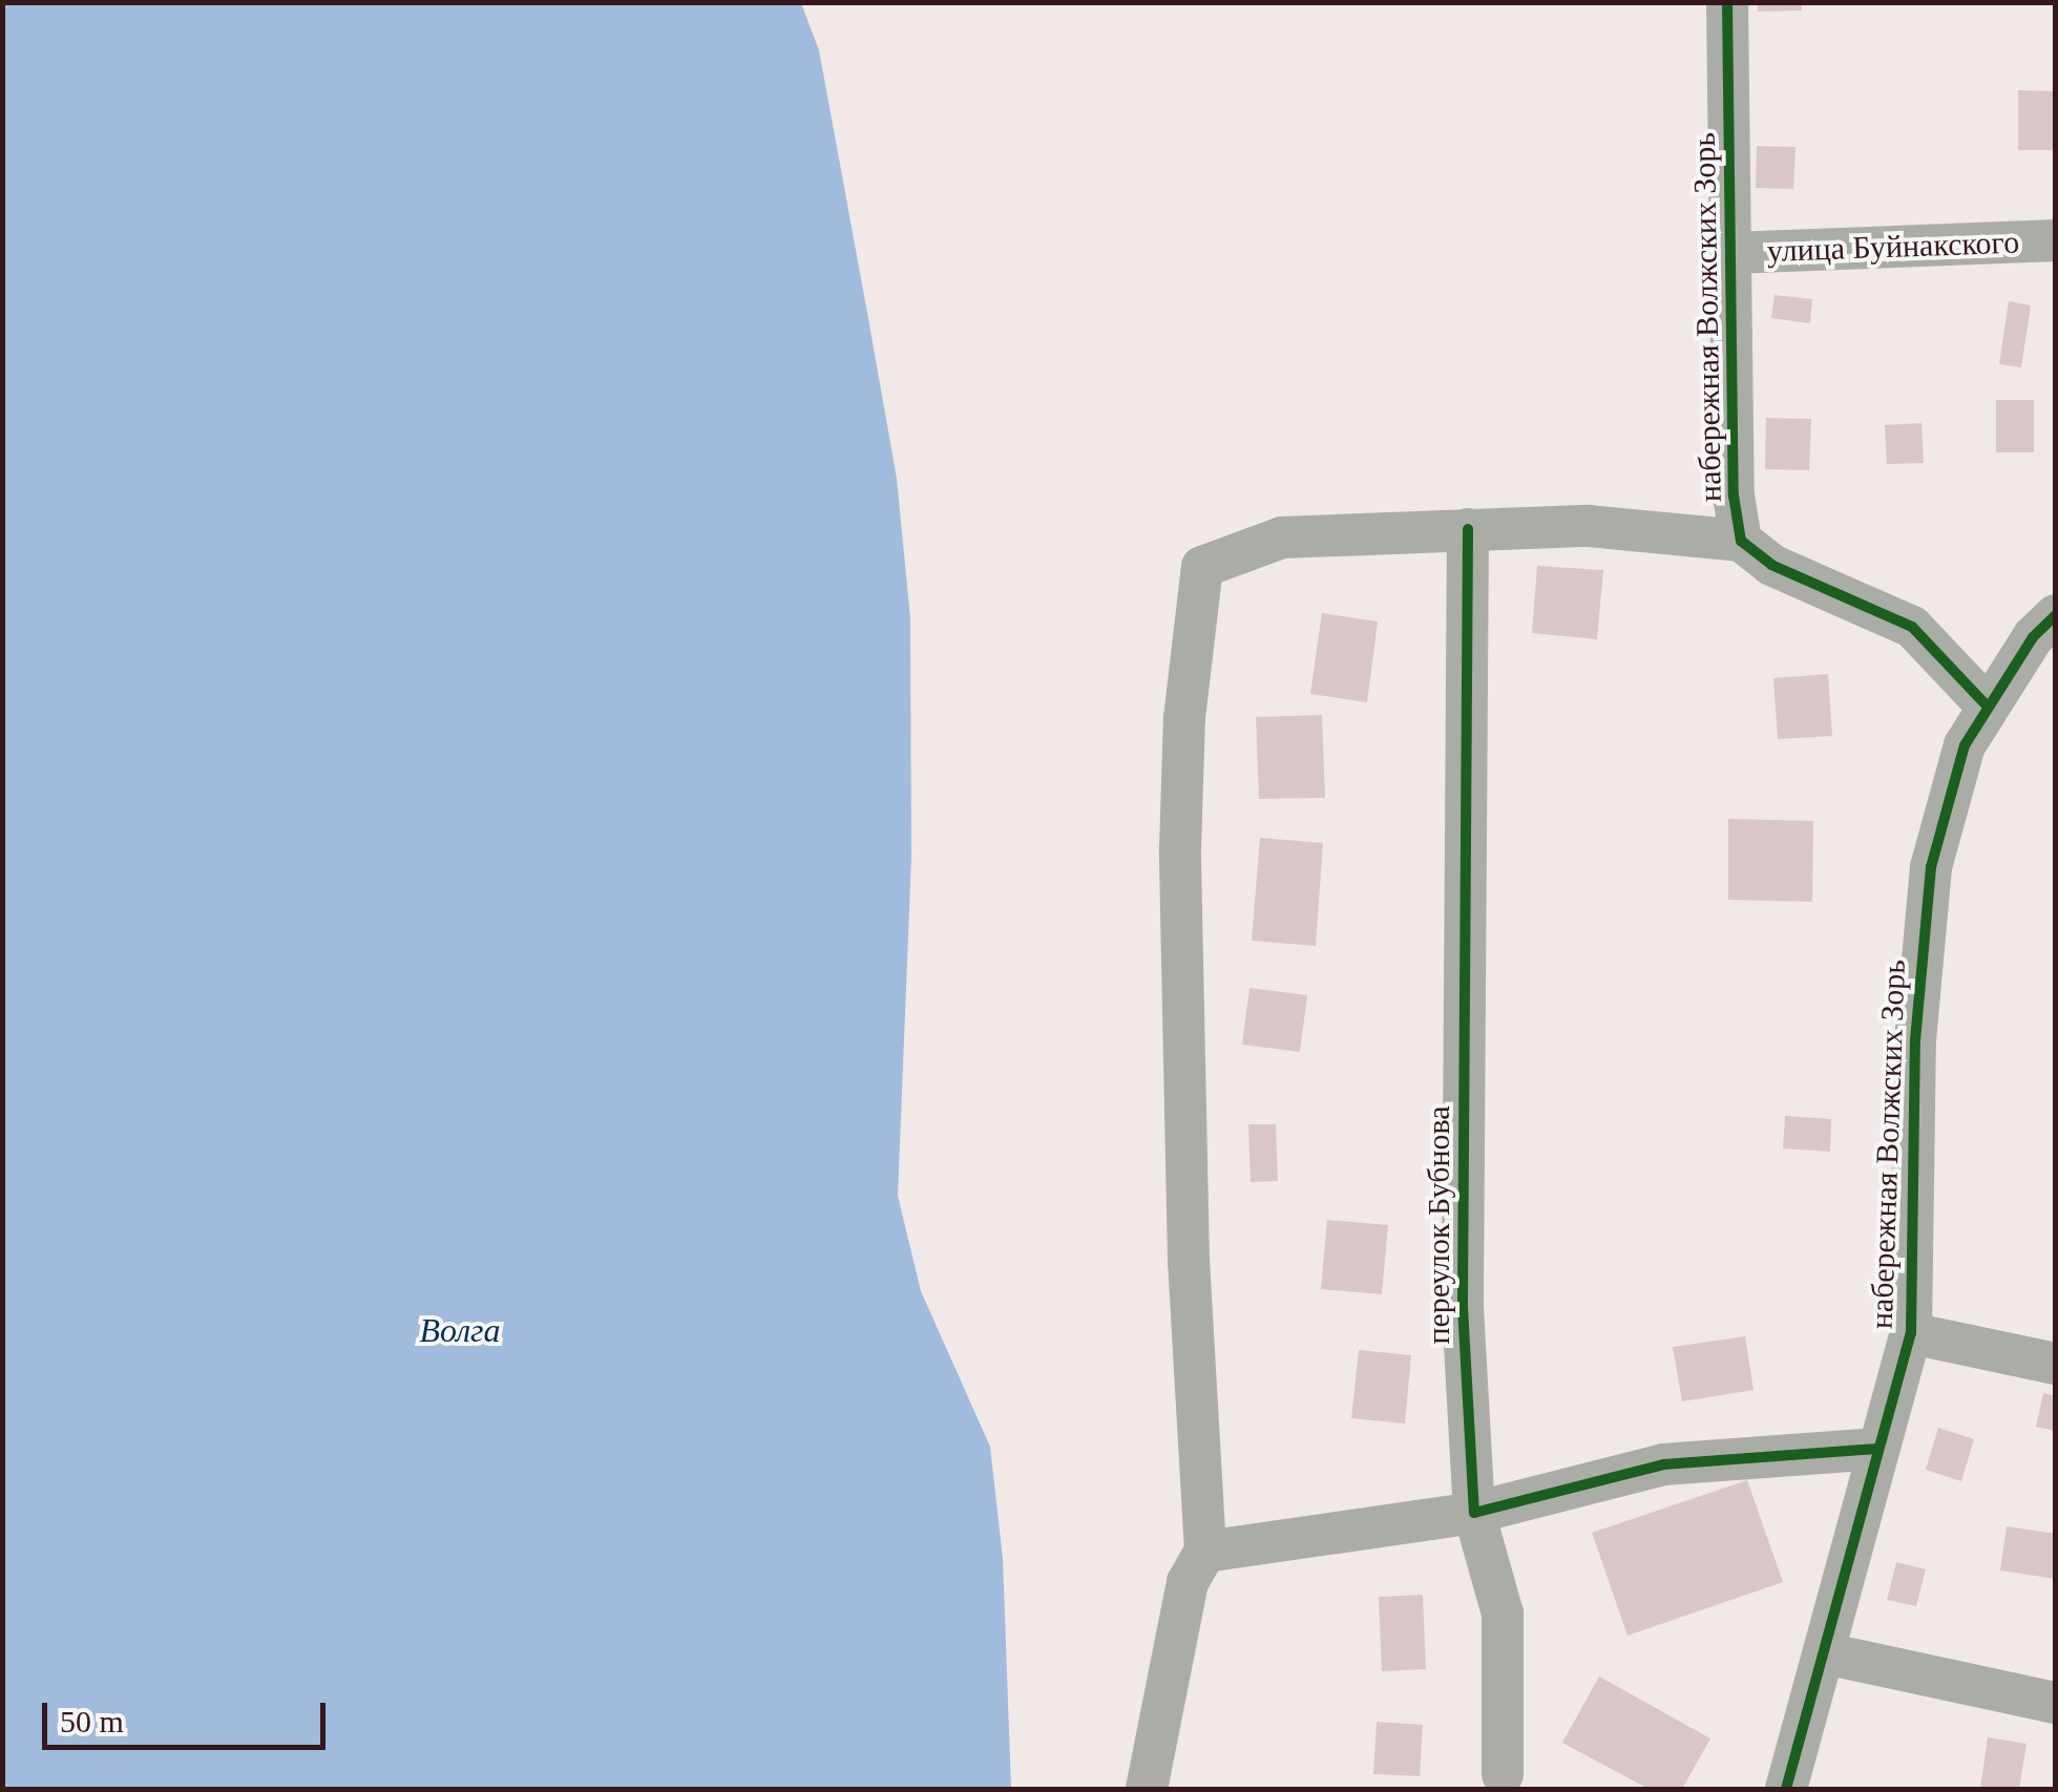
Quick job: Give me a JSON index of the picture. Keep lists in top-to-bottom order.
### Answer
{
  "streets": {
    "street": ["улица Буйнакского", "набережная Волжских Зорь", "переулок Бубнова"]
  },
  "crossings": [
    ["улица Буйнакского", "набережная Волжских Зорь"]
  ],
  "water": ["Волга"],
  "scale_bar": "50 m"
}
